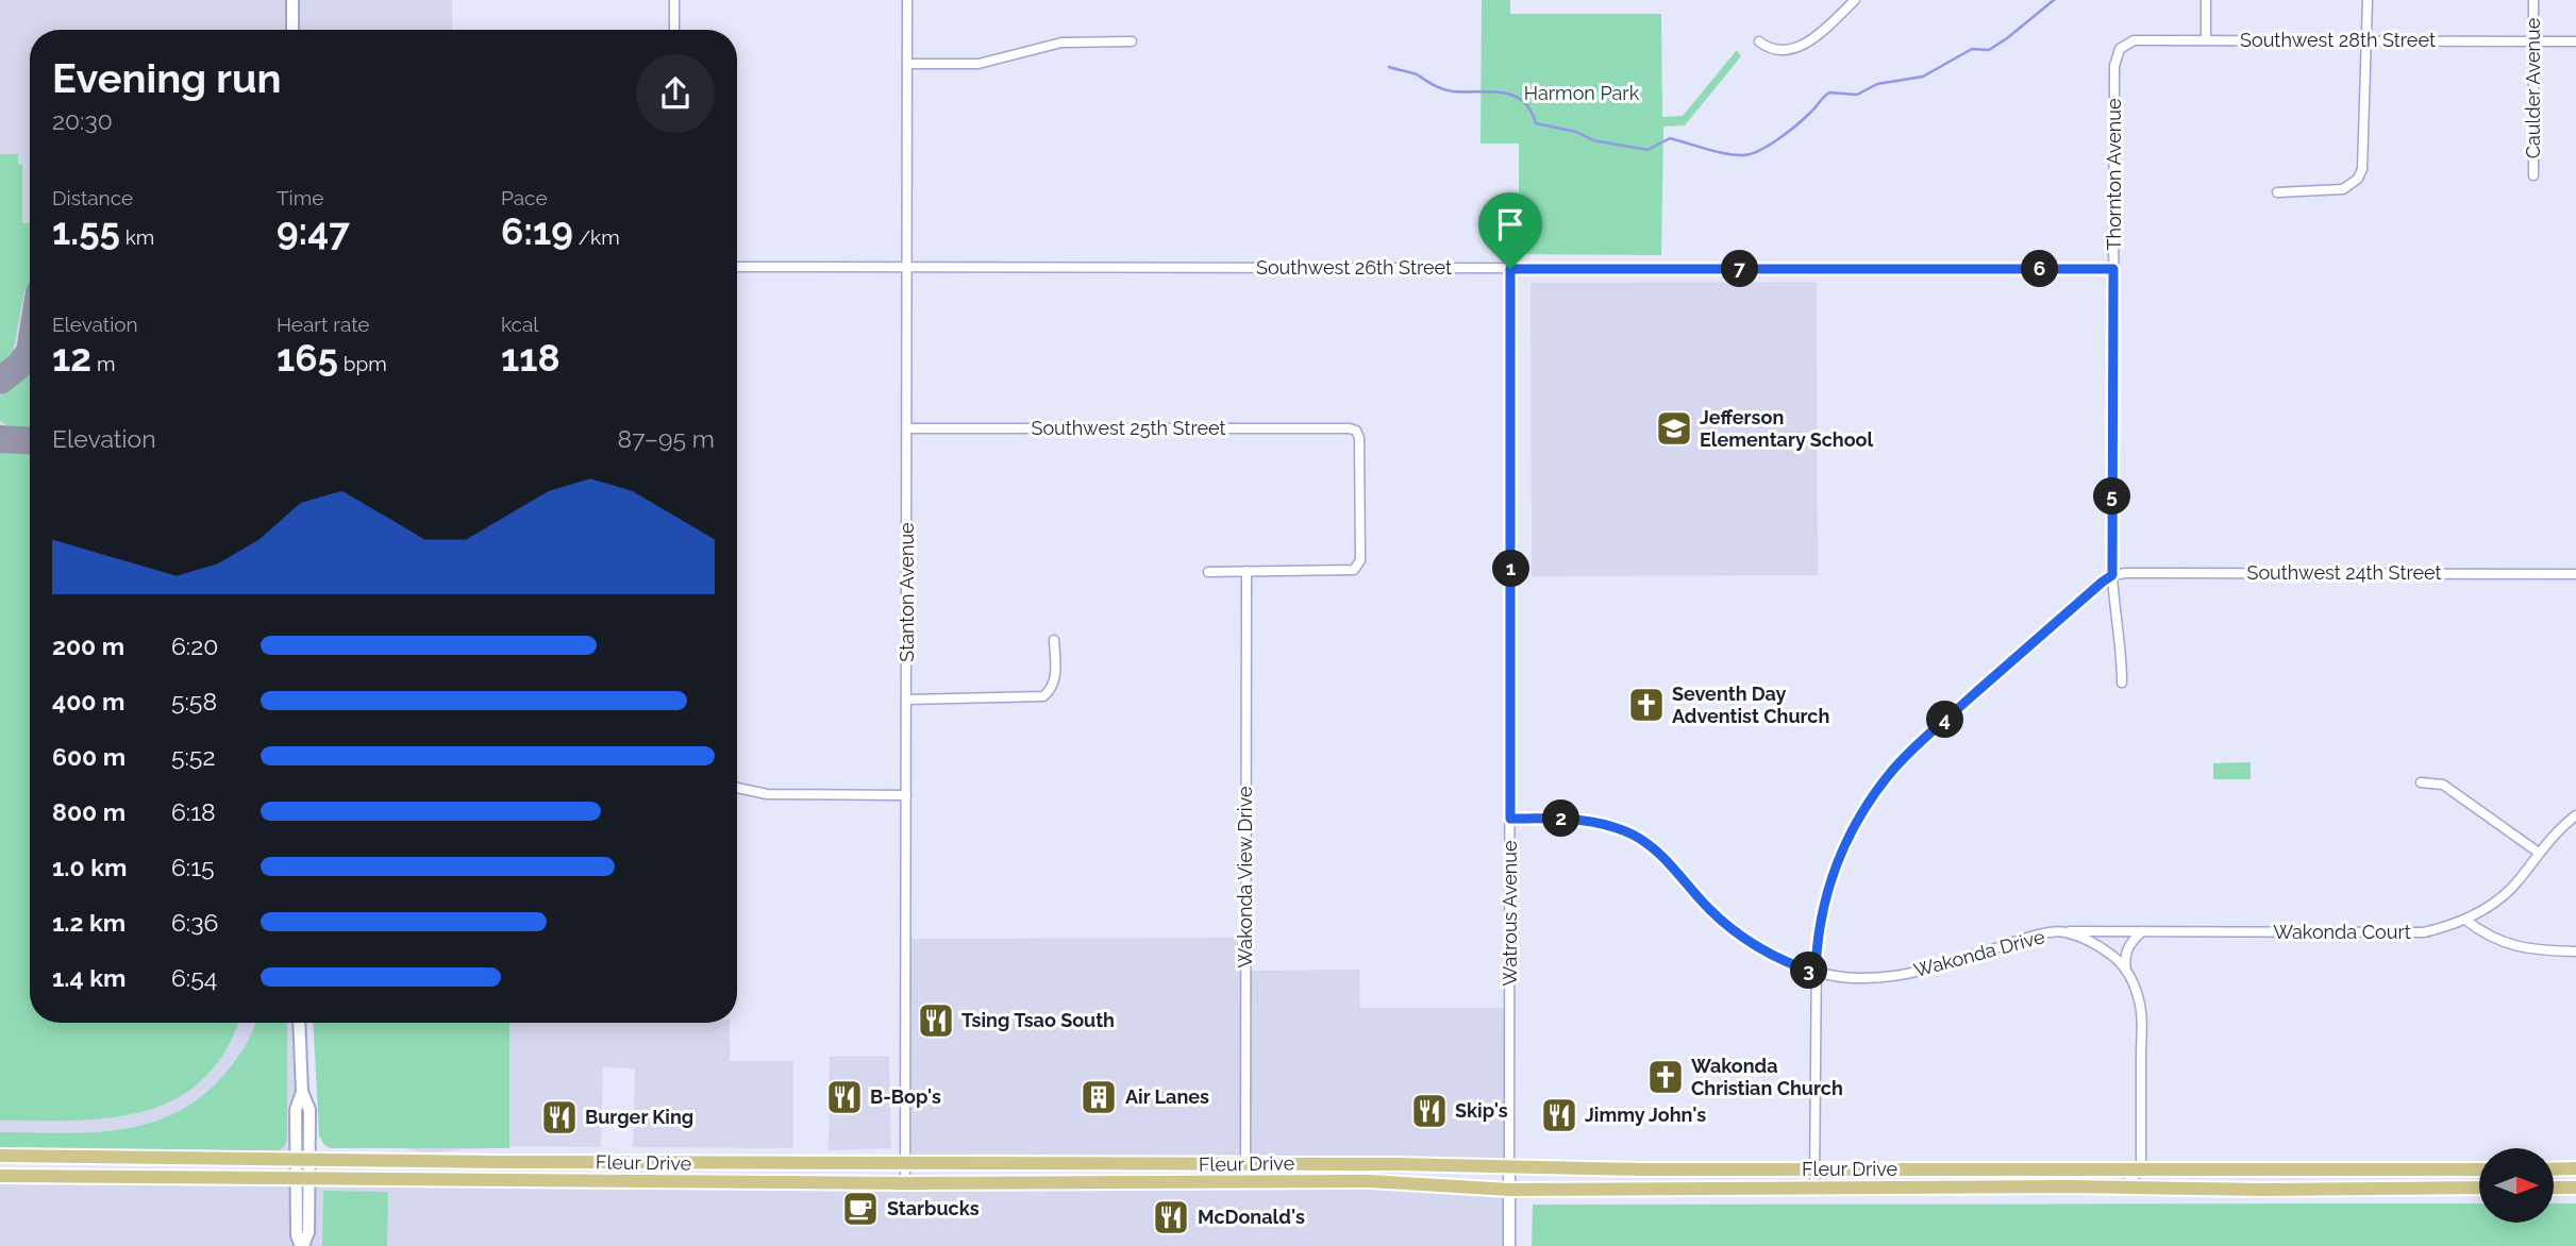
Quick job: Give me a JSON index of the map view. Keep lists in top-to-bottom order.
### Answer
{
  "streets": {
    "main road": ["Fleur Drive"],
    "street": [
      "Southwest 28th Street",
      "Caulder Avenue",
      "Thornton Avenue",
      "Southwest 26th Street",
      "Southwest 25th Street",
      "Southwest 24th Street",
      "Stanton Avenue",
      "Wakonda View Drive",
      "Watrous Avenue",
      "Wakonda Court",
      "Wakonda Drive"
    ]
  },
  "crossings": [
    ["Southwest 28th Street", "Caulder Avenue"],
    ["Southwest 28th Street", "Thornton Avenue"],
    ["Thornton Avenue", "Southwest 26th Street"],
    ["Thornton Avenue", "Southwest 24th Street"],
    ["Southwest 26th Street", "Stanton Avenue"],
    ["Southwest 26th Street", "Watrous Avenue"],
    ["Southwest 25th Street", "Stanton Avenue"],
    ["Southwest 25th Street", "Wakonda View Drive"],
    ["Stanton Avenue", "Fleur Drive"],
    ["Wakonda View Drive", "Fleur Drive"],
    ["Watrous Avenue", "Wakonda Drive"],
    ["Watrous Avenue", "Fleur Drive"],
    ["Wakonda Court", "Wakonda Drive"],
    ["Wakonda Drive", "Fleur Drive"]
  ],
  "parks": ["Harmon Park"],
  "places": {
    "school or university": ["Jefferson Elementary School"],
    "church": ["Seventh Day Adventist Church", "Wakonda Christian Church"],
    "restaurant": [
      "Tsing Tsao South",
      "B-Bop's",
      "Skip's",
      "Jimmy John's",
      "Burger King",
      "McDonald's"
    ],
    "building": ["Air Lanes"],
    "cafe": ["Starbucks"]
  },
  "north": "right",
  "page": {
    "heading": ["Evening run", "20:30"],
    "stats": [
      ["Distance", "1.55 km"],
      ["Time", "9:47"],
      ["Pace", "6:19 /km"],
      ["Elevation", "12 m"],
      ["Heart rate", "165 bpm"],
      ["kcal", "118"]
    ],
    "pins": [
      "6",
      "7",
      "5",
      "1",
      "4",
      "2",
      "3"
    ],
    "chart": ["Elevation", "87–95 m"],
    "list": [
      {
        "name": "200 m",
        "note": "6:20"
      },
      {
        "name": "400 m",
        "note": "5:58"
      },
      {
        "name": "600 m",
        "note": "5:52"
      },
      {
        "name": "800 m",
        "note": "6:18"
      },
      {
        "name": "1.0 km",
        "note": "6:15"
      },
      {
        "name": "1.2 km",
        "note": "6:36"
      },
      {
        "name": "1.4 km",
        "note": "6:54"
      }
    ]
  }
}
